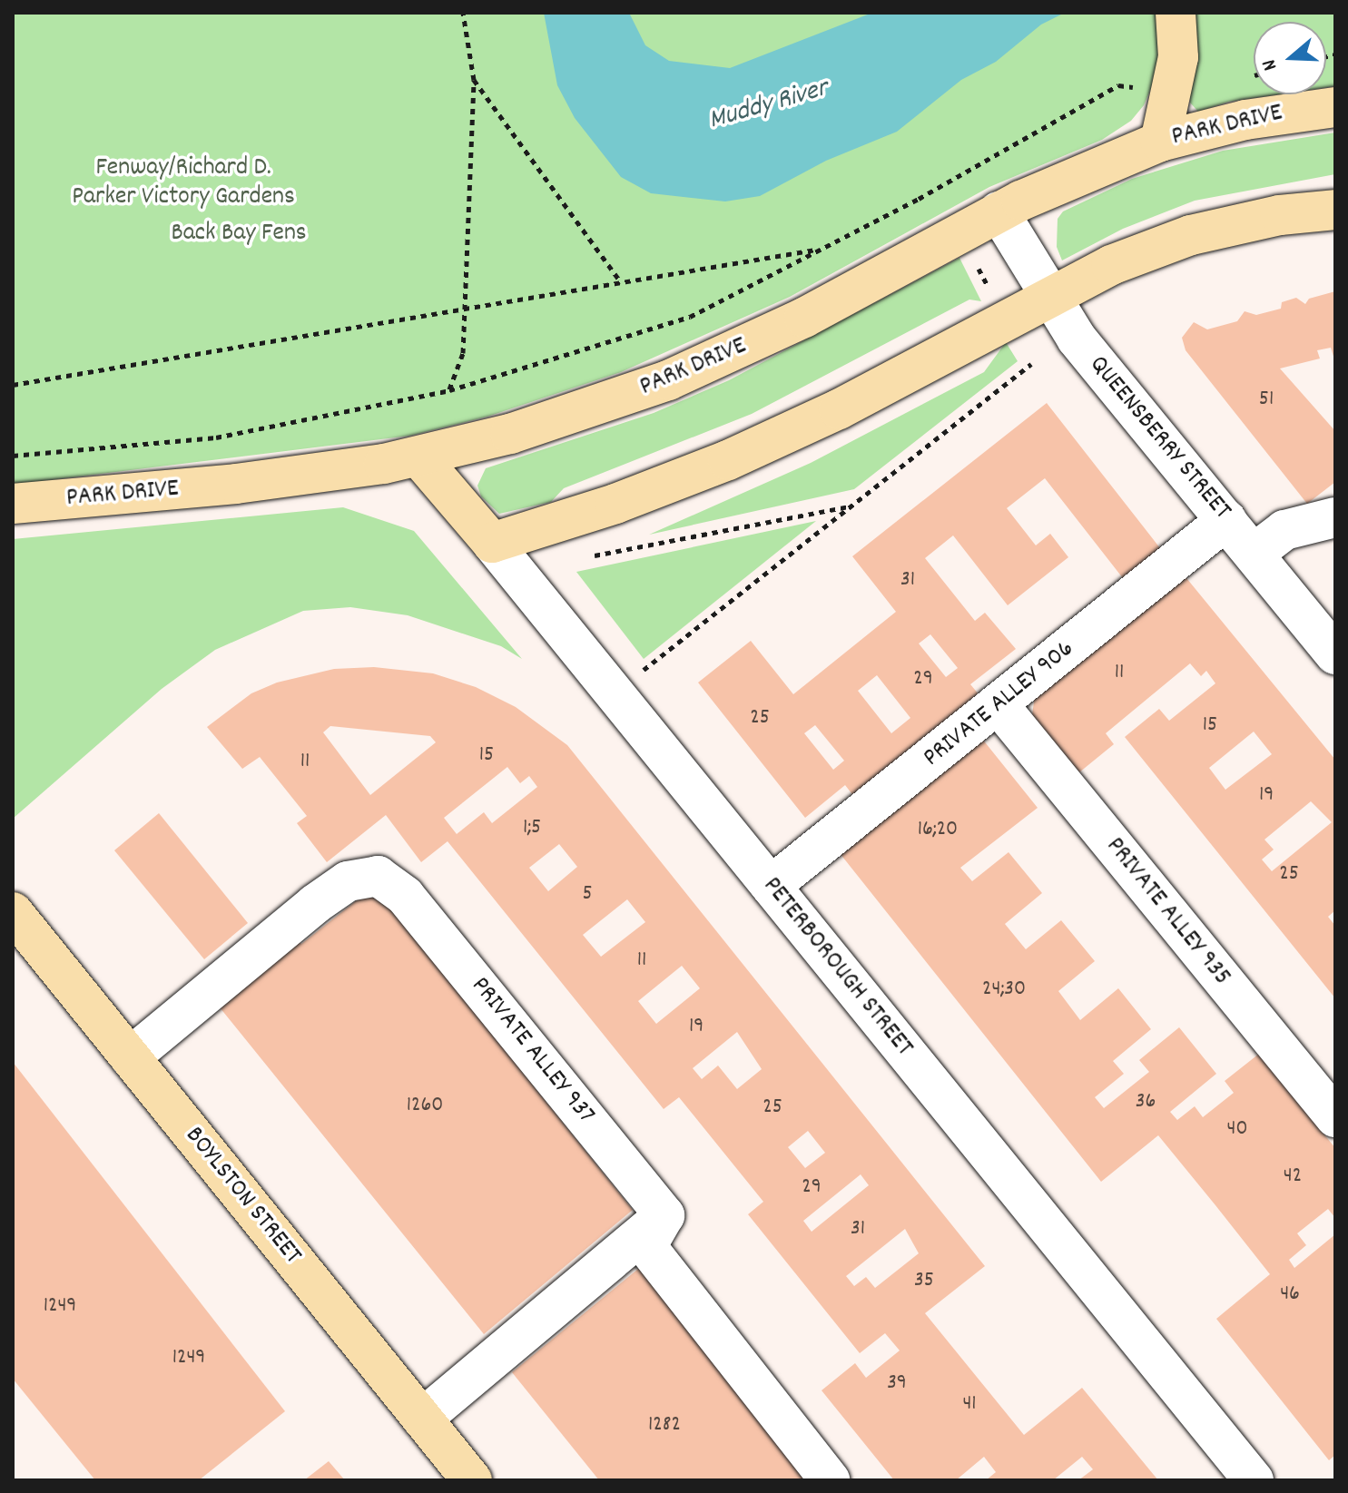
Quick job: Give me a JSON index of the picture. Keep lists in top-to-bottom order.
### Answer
{
  "streets": {
    "main road": ["PARK DRIVE", "PETERBOROUGH STREET", "BOYLSTON STREET"],
    "street": [
      "QUEENSBERRY STREET",
      "PRIVATE ALLEY 906",
      "PRIVATE ALLEY 935",
      "PRIVATE ALLEY 937"
    ]
  },
  "crossings": [
    ["PARK DRIVE", "QUEENSBERRY STREET"],
    ["PARK DRIVE", "PETERBOROUGH STREET"],
    ["QUEENSBERRY STREET", "PRIVATE ALLEY 906"],
    ["PRIVATE ALLEY 906", "PRIVATE ALLEY 935"],
    ["PRIVATE ALLEY 906", "PETERBOROUGH STREET"],
    ["PRIVATE ALLEY 937", "BOYLSTON STREET"]
  ],
  "water": ["Muddy River"],
  "parks": ["Fenway/Richard D. Parker Victory Gardens", "Back Bay Fens"],
  "house_numbers": [
    "51",
    "31",
    "11",
    "29",
    "25",
    "15",
    "15",
    "11",
    "19",
    "1;5",
    "16;20",
    "25",
    "5",
    "11",
    "24;30",
    "19",
    "36",
    "1260",
    "25",
    "40",
    "42",
    "29",
    "31",
    "35",
    "46",
    "1249",
    "1249",
    "39",
    "41",
    "1282"
  ],
  "north": "left"
}
